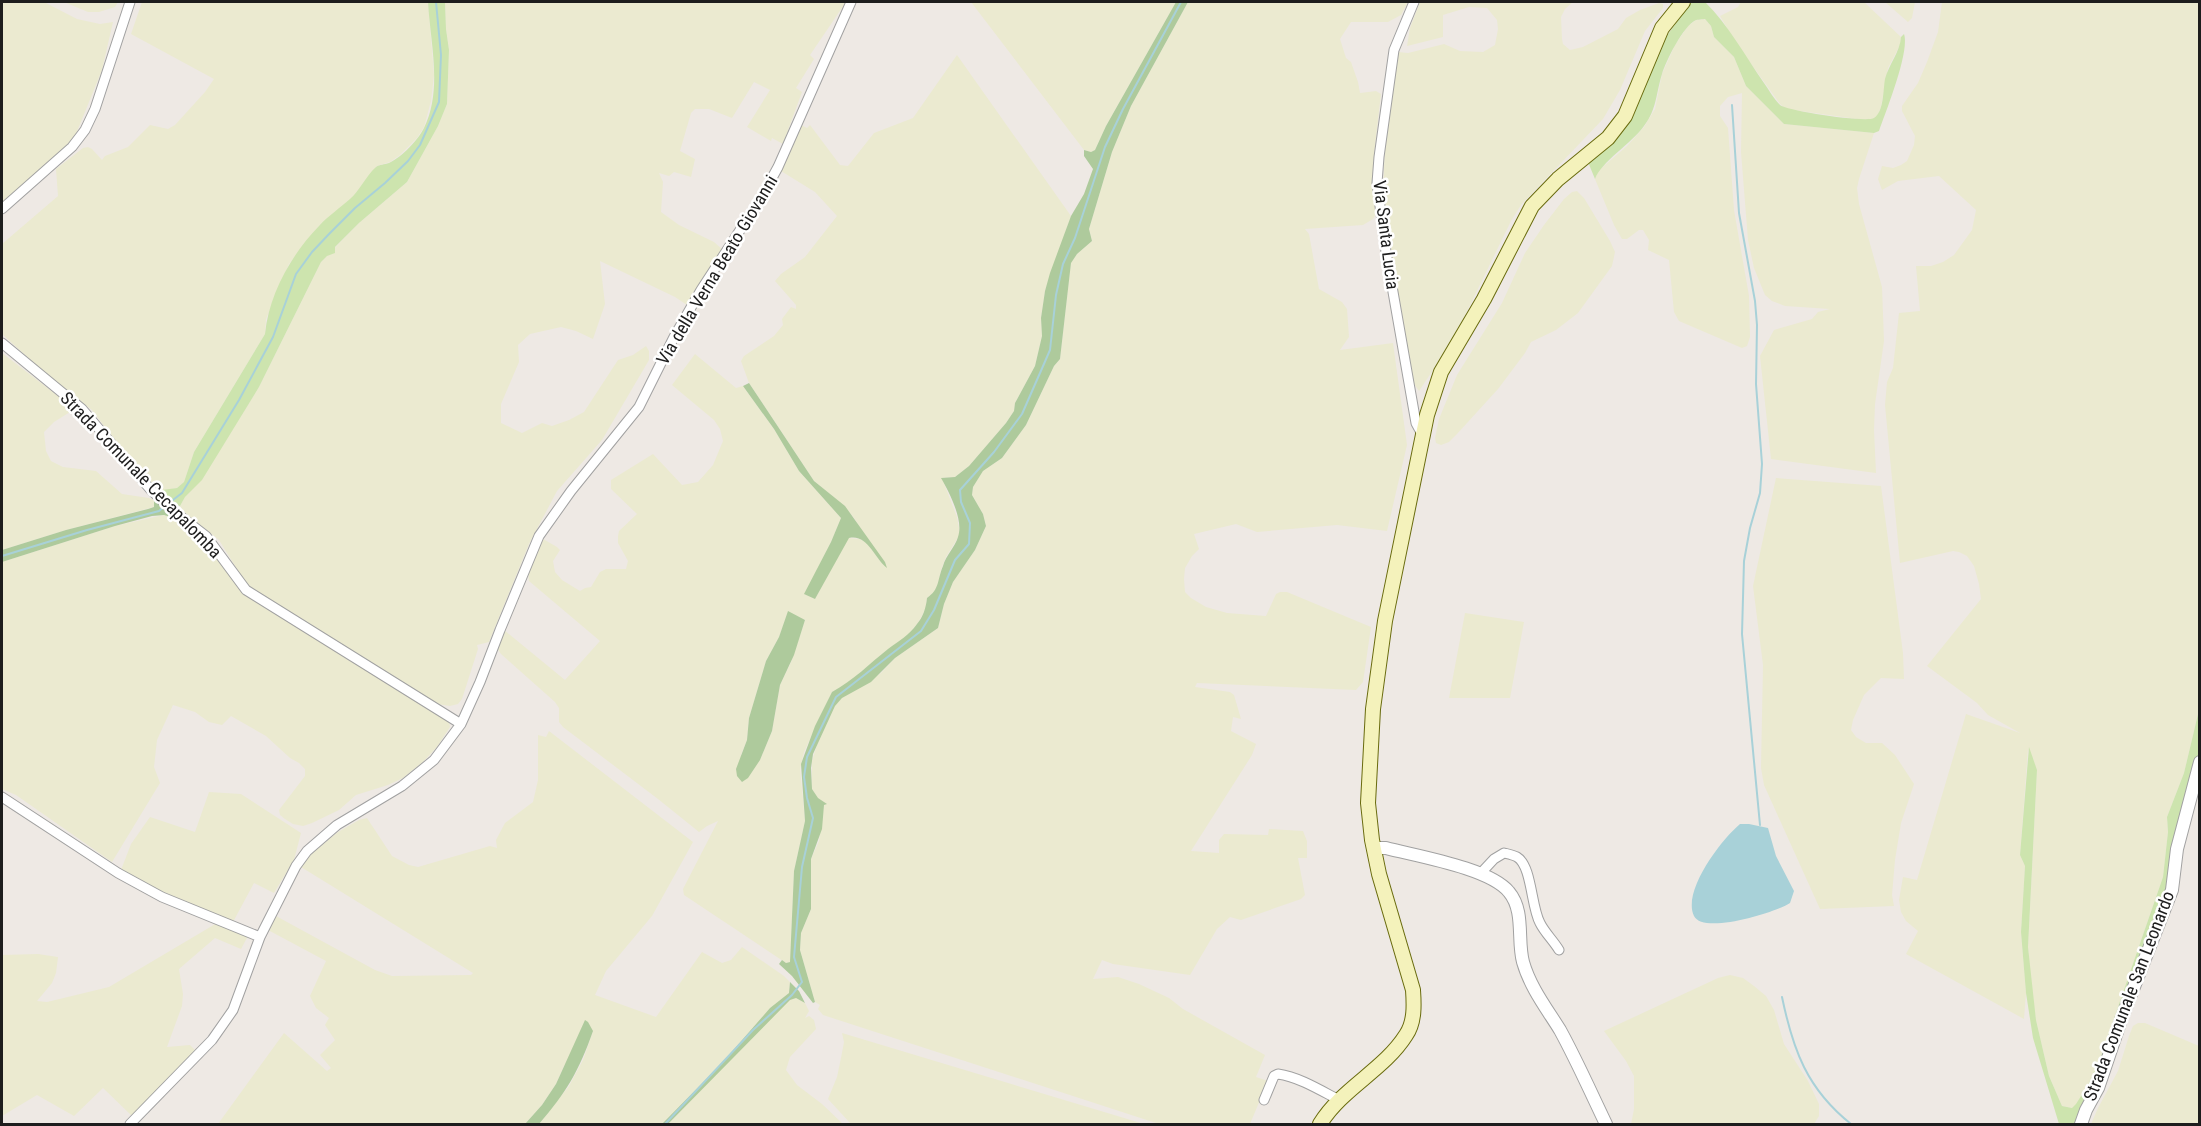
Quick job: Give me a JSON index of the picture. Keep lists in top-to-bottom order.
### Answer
{
  "streets": {
    "street": [
      "Via Santa Lucia",
      "Via della Verna Beato Giovanni",
      "Strada Comunale Cecapalomba",
      "Strada Comunale San Leonardo"
    ]
  },
  "crossings": [
    ["Via della Verna Beato Giovanni", "Strada Comunale Cecapalomba"]
  ]
}
